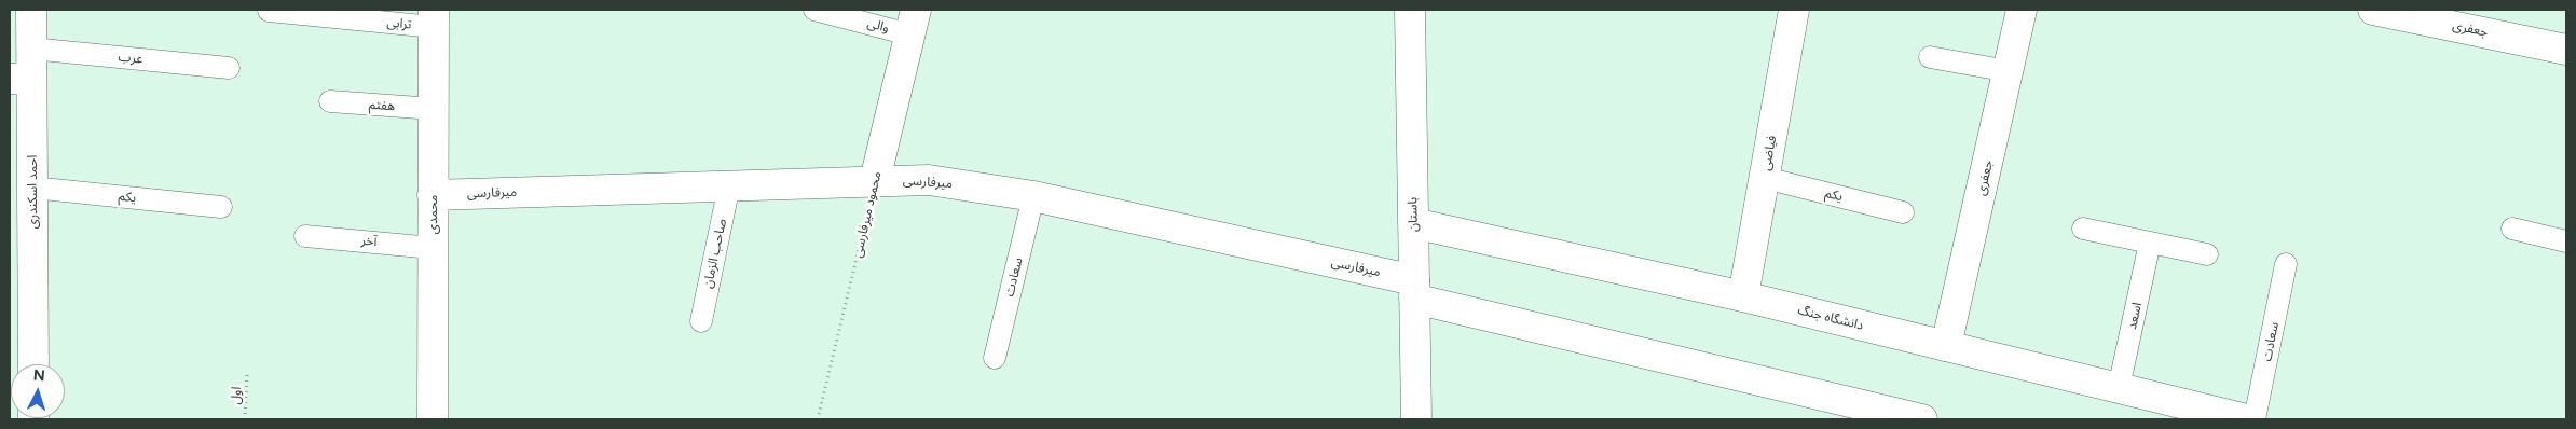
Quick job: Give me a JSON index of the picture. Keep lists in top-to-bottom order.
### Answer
{
  "streets": {
    "street": [
      "جعفری",
      "فیاضی",
      "میرفارسی",
      "احمد اسکندری",
      "محمدی",
      "محمود میرفارسی",
      "باستان",
      "دانشگاه جنگ"
    ],
    "lane": [
      "ترابی",
      "والی",
      "عرب",
      "هفتم",
      "یکم",
      "آخر",
      "صاحب الزمان",
      "سعادت",
      "اسعد"
    ],
    "path": ["اول"]
  },
  "crossings": [
    ["ترابی", "محمدی"],
    ["والی", "محمود میرفارسی"],
    ["جعفری", "دانشگاه جنگ"],
    ["عرب", "احمد اسکندری"],
    ["هفتم", "محمدی"],
    ["فیاضی", "یکم"],
    ["فیاضی", "دانشگاه جنگ"],
    ["میرفارسی", "محمدی"],
    ["میرفارسی", "محمود میرفارسی"],
    ["میرفارسی", "باستان"],
    ["میرفارسی", "صاحب الزمان"],
    ["میرفارسی", "سعادت"],
    ["احمد اسکندری", "یکم"],
    ["محمدی", "آخر"],
    ["باستان", "دانشگاه جنگ"],
    ["اسعد", "دانشگاه جنگ"]
  ],
  "north": "top"
}
